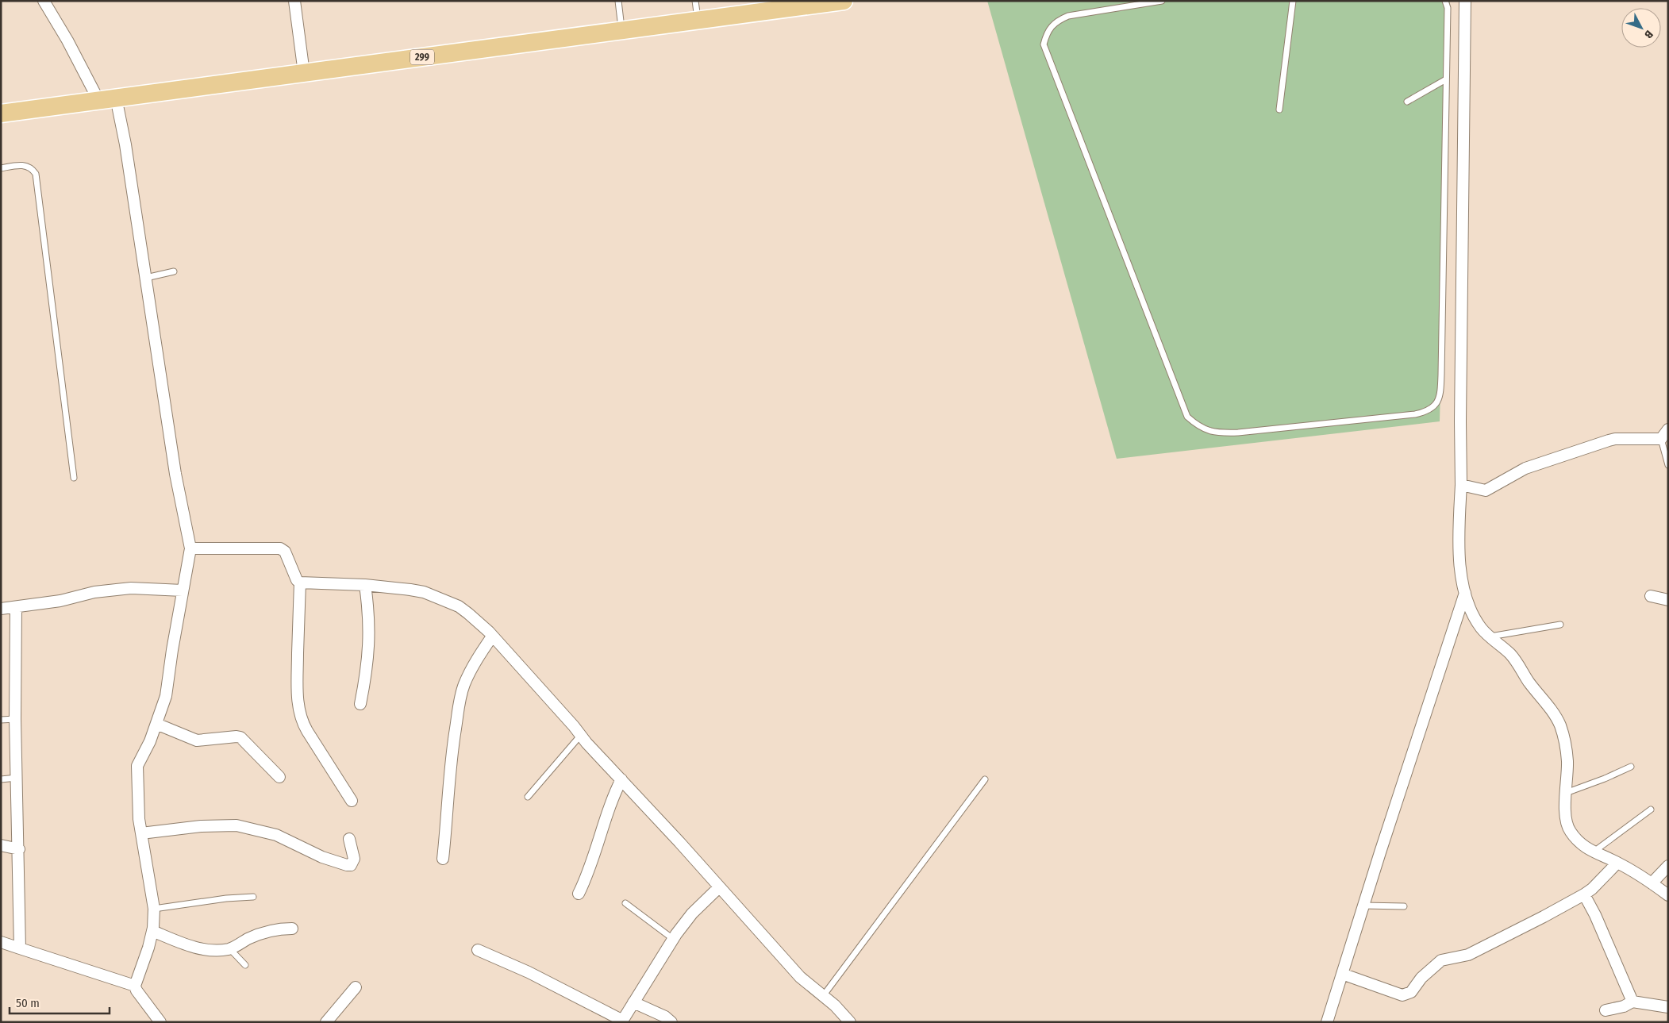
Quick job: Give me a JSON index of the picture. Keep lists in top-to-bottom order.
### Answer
{
  "streets": {
    "main road": ["299"]
  },
  "scale_bar": "50 m",
  "north": "bottom right"
}
